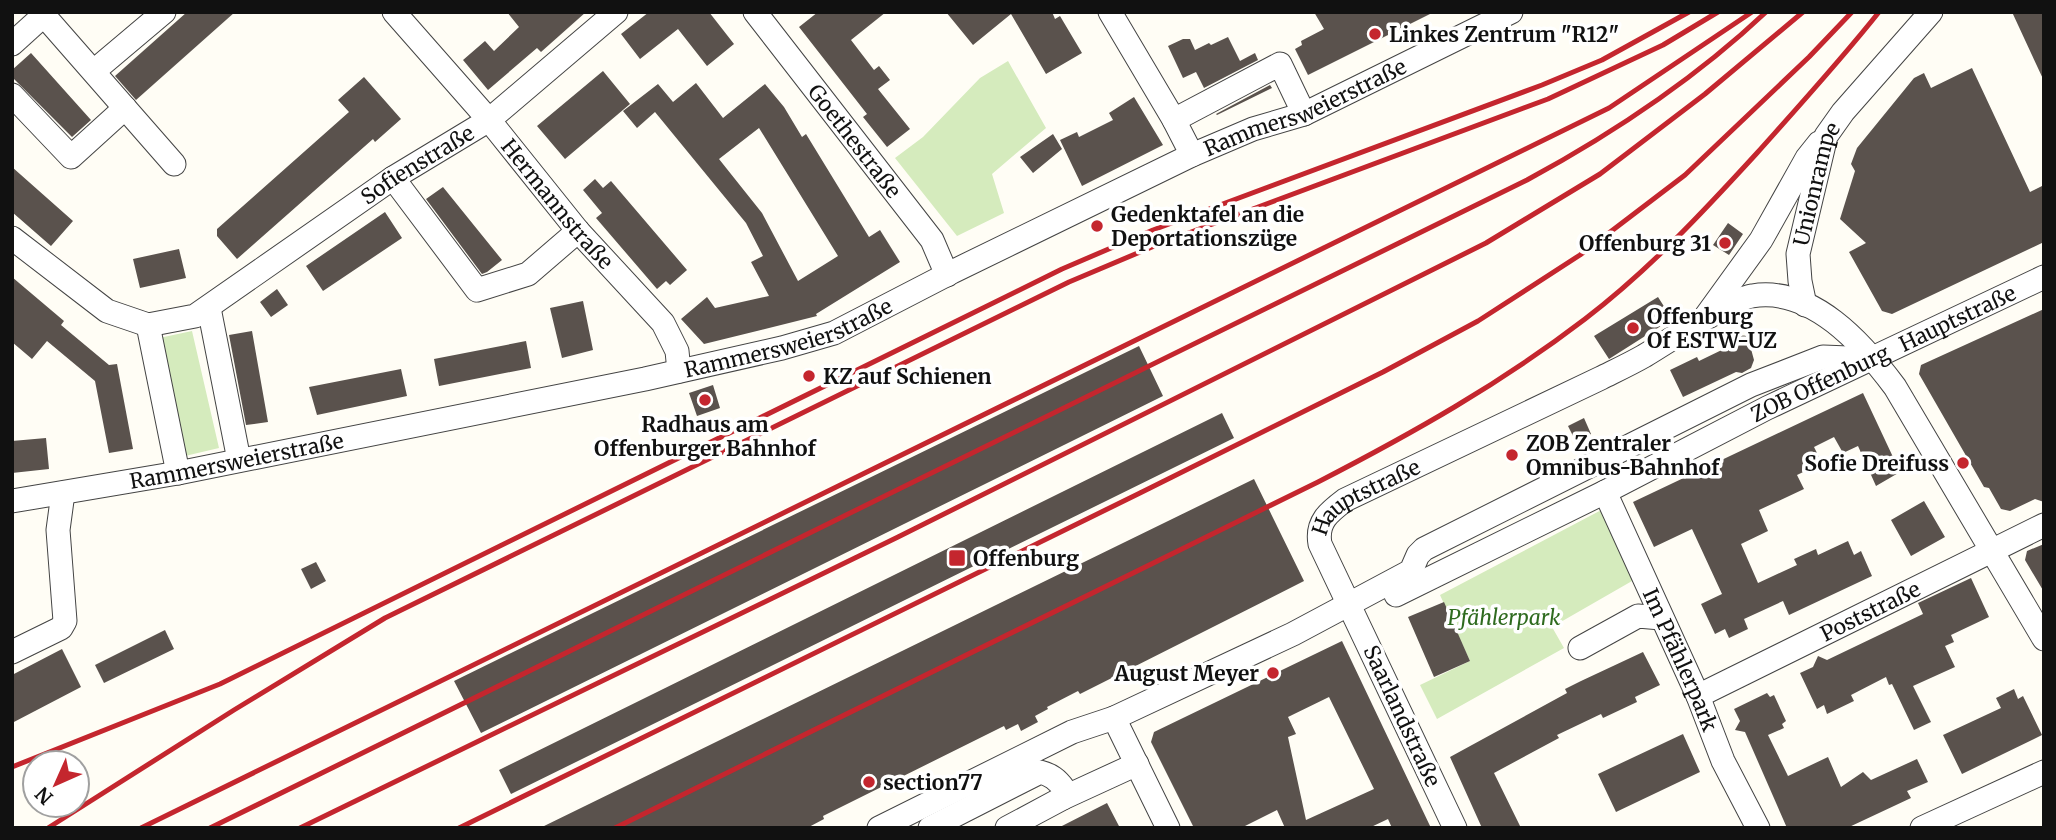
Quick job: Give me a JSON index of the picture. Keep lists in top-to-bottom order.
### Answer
{
  "streets": {
    "street": [
      "Rammersweierstraße",
      "Goethestraße",
      "Sofienstraße",
      "Unionrampe",
      "Hermannstraße",
      "Hauptstraße",
      "ZOB Offenburg",
      "Poststraße",
      "Im Pfählerpark",
      "Saarlandstraße"
    ]
  },
  "crossings": [
    ["Rammersweierstraße", "Goethestraße"],
    ["Rammersweierstraße", "Hermannstraße"],
    ["Sofienstraße", "Hermannstraße"],
    ["Unionrampe", "Hauptstraße"],
    ["Hauptstraße", "ZOB Offenburg"],
    ["Hauptstraße", "Saarlandstraße"],
    ["ZOB Offenburg", "Im Pfählerpark"],
    ["ZOB Offenburg", "Saarlandstraße"],
    ["Poststraße", "Im Pfählerpark"]
  ],
  "parks": ["Pfählerpark"],
  "places": {
    "other": [
      "Linkes Zentrum \"R12\"",
      "Gedenktafel an die Deportationszüge",
      "Offenburg 31",
      "Offenburg Of ESTW-UZ",
      "KZ auf Schienen",
      "Radhaus am Offenburger Bahnhof",
      "ZOB Zentraler Omnibus-Bahnhof",
      "Sofie Dreifuss",
      "August Meyer",
      "section77"
    ],
    "transit": ["Offenburg"]
  },
  "north": "bottom left"
}
